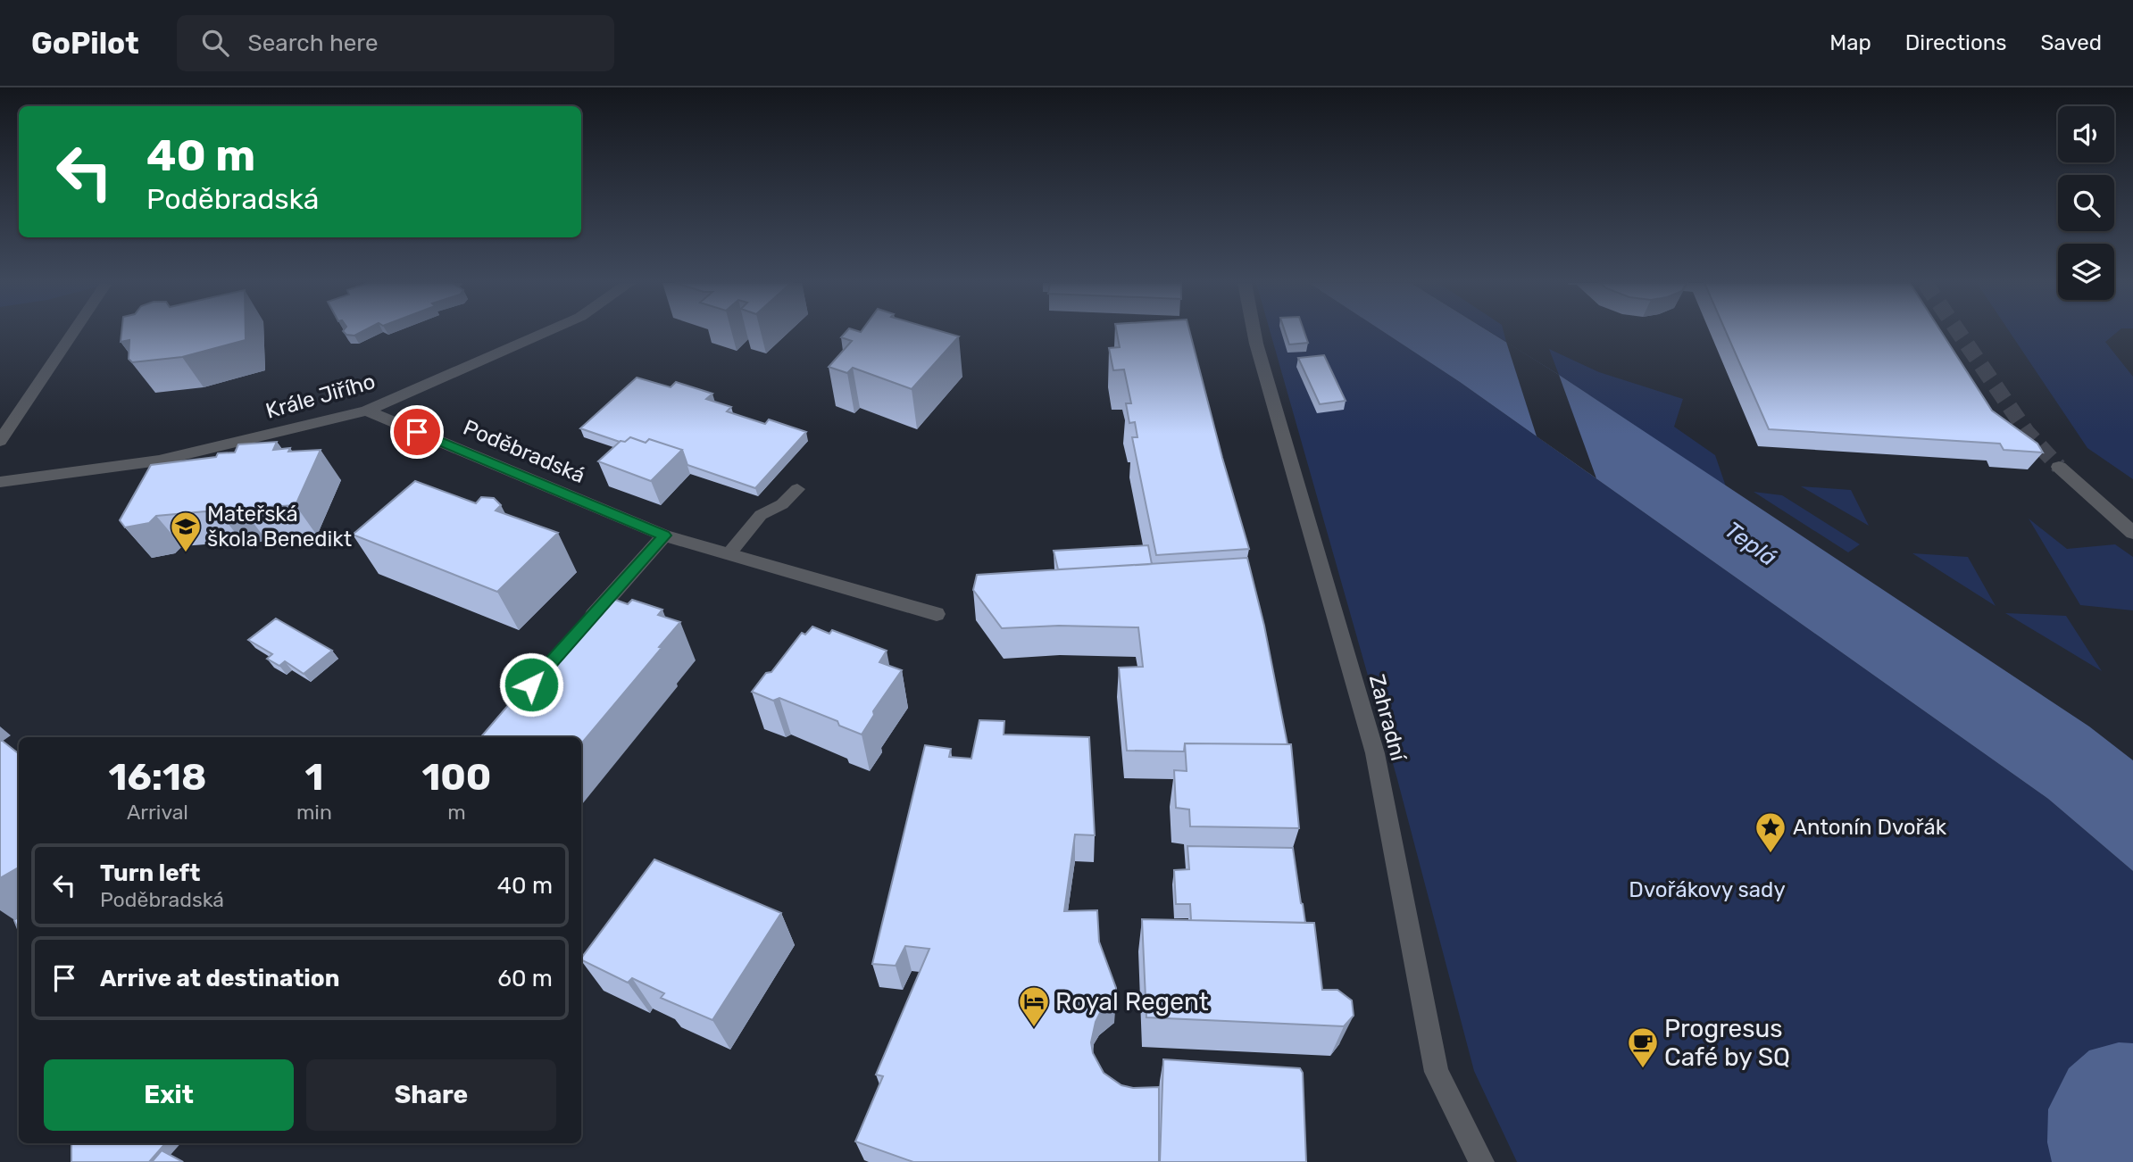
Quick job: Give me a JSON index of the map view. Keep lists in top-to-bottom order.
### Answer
{
  "streets": {
    "street": ["Krále Jiřího", "Poděbradská", "Zahradní"]
  },
  "crossings": [
    ["Krále Jiřího", "Poděbradská"]
  ],
  "water": ["Teplá"],
  "parks": ["Dvořákovy sady"],
  "places": {
    "school or university": ["Mateřská škola Benedikt"],
    "place": ["Antonín Dvořák"],
    "hotel": ["Royal Regent"],
    "cafe": ["Progresus Café by SQ"]
  },
  "page": {
    "header": "GoPilot",
    "search": "Search here",
    "nav": ["Map", "Directions", "Saved"],
    "turn": ["40 m", "Poděbradská"],
    "eta": [
      "16:18",
      "Arrival",
      "1",
      "min",
      "100",
      "m"
    ],
    "list": [
      {
        "name": "Turn left",
        "note": "Poděbradská",
        "value": "40 m"
      },
      {
        "name": "Arrive at destination",
        "value": "60 m"
      }
    ],
    "buttons": ["Exit", "Share"]
  }
}
